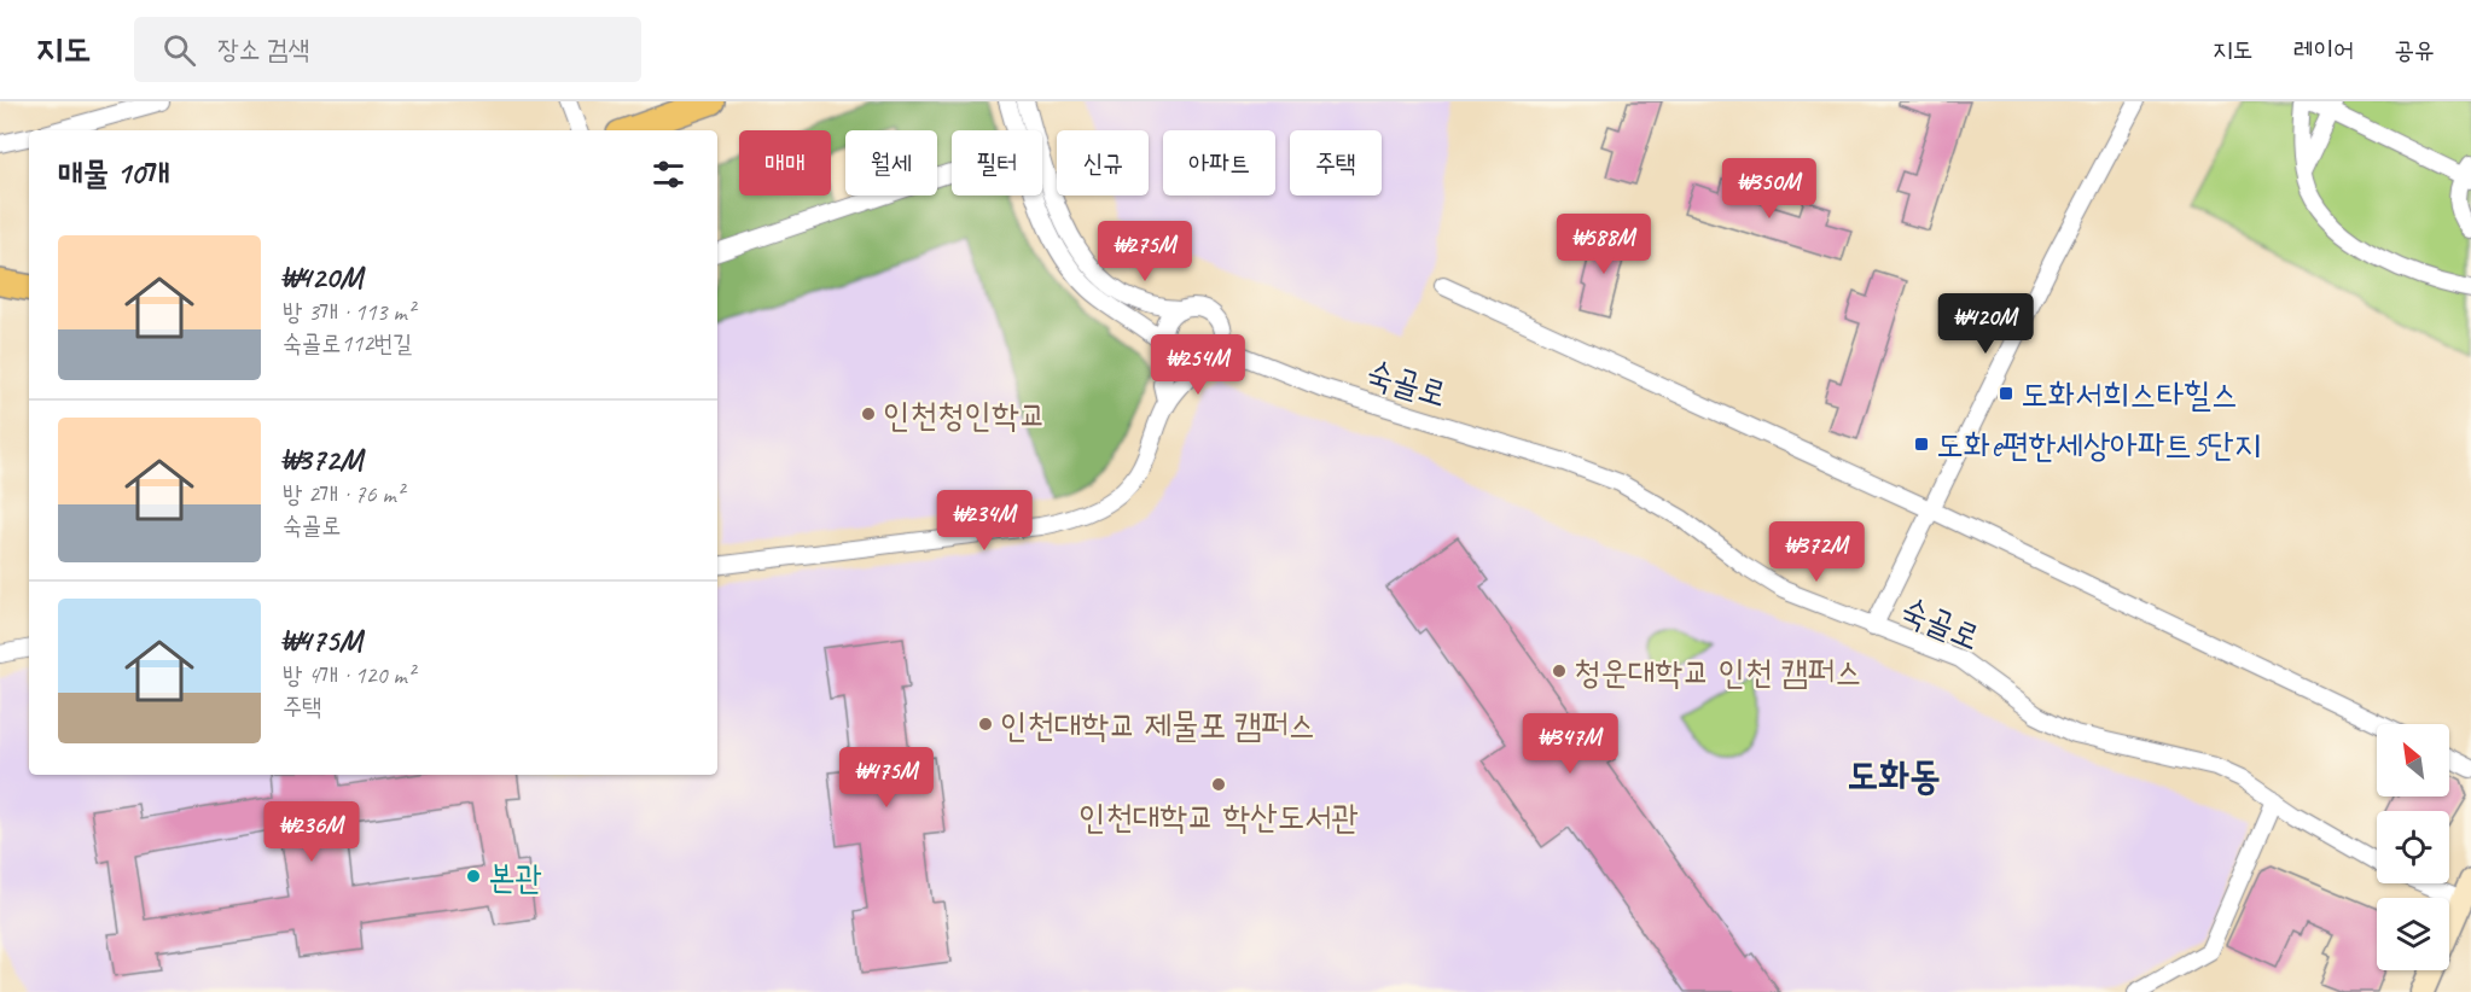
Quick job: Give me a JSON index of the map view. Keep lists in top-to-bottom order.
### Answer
{
  "streets": {
    "street": ["숙골로"]
  },
  "districts": ["도화동"],
  "places": {
    "transit": ["도화서희스타힐스", "도화e편한세상아파트5단지"],
    "other": [
      "인천청인학교",
      "청운대학교 인천 캠퍼스",
      "인천대학교 제물포 캠퍼스",
      "인천대학교 학산도서관",
      "본관"
    ]
  },
  "north": "top left",
  "page": {
    "header": "지도",
    "search": "장소 검색",
    "nav": ["지도", "레이어", "공유"],
    "chip": [
      "매매",
      "월세",
      "필터",
      "신규",
      "아파트",
      "주택"
    ],
    "heading": "매물 10개",
    "price": [
      "₩350M",
      "₩588M",
      "₩275M",
      "₩420M",
      "₩254M",
      "₩234M",
      "₩372M",
      "₩347M",
      "₩475M",
      "₩236M"
    ],
    "list": [
      {
        "name": "₩420M",
        "note": "방 3개 · 113 m² · 숙골로112번길"
      },
      {
        "name": "₩372M",
        "note": "방 2개 · 76 m² · 숙골로"
      },
      {
        "name": "₩475M",
        "note": "방 4개 · 120 m² · 주택"
      }
    ]
  }
}
